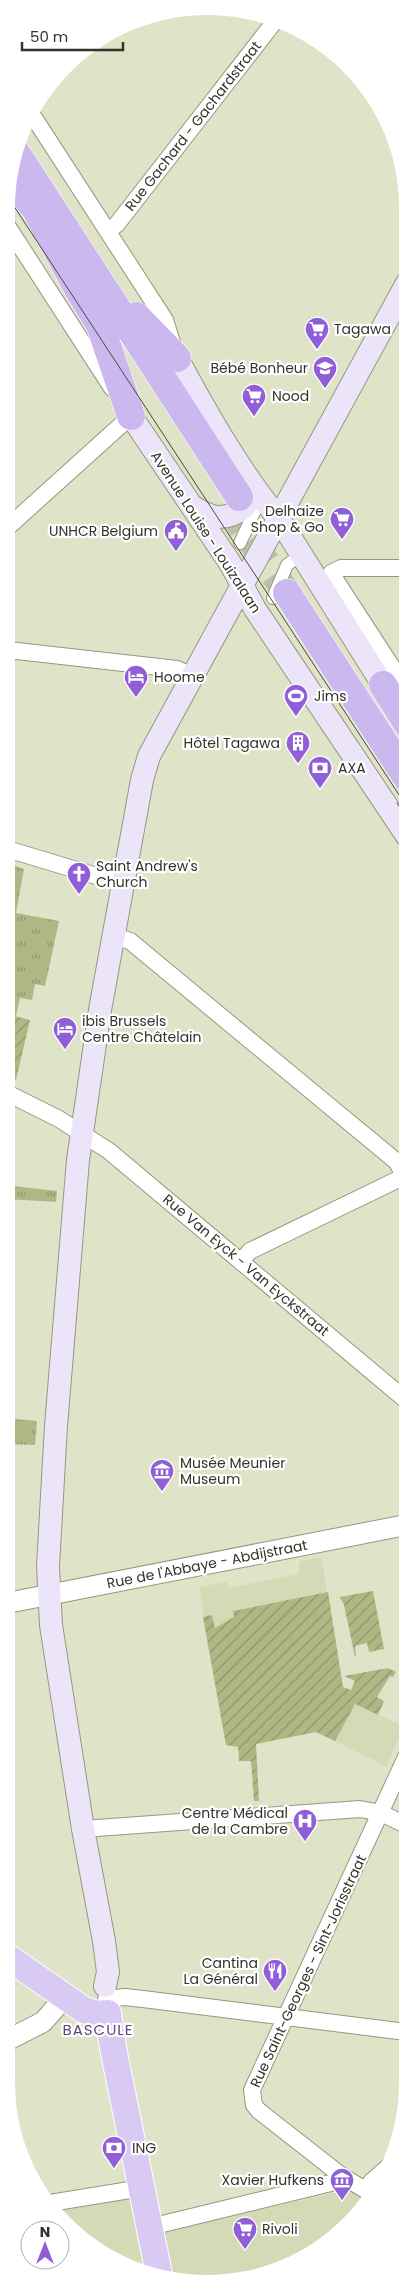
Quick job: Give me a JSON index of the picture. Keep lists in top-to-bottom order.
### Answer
{
  "streets": {
    "main road": ["Avenue Louise - Louizalaan"],
    "street": [
      "Rue Gachard - Gachardstraat",
      "Rue Van Eyck - Van Eyckstraat",
      "Rue de l'Abbaye - Abdijstraat",
      "Rue Saint-Georges - Sint-Jorisstraat"
    ]
  },
  "districts": ["BASCULE"],
  "places": {
    "supermarket": [
      "Tagawa",
      "Nood",
      "Delhaize Shop & Go",
      "Rivoli"
    ],
    "school or university": ["Bébé Bonheur"],
    "public building": ["UNHCR Belgium"],
    "hotel": ["Hoome", "ibis Brussels Centre Châtelain"],
    "sports": ["Jims"],
    "building": ["Hôtel Tagawa"],
    "bank": ["AXA", "ING"],
    "church": ["Saint Andrew's Church"],
    "museum": ["Musée Meunier Museum", "Xavier Hufkens"],
    "hospital": ["Centre Médical de la Cambre"],
    "restaurant": ["Cantina La Général"]
  },
  "scale_bar": "50 m",
  "north": "top"
}
